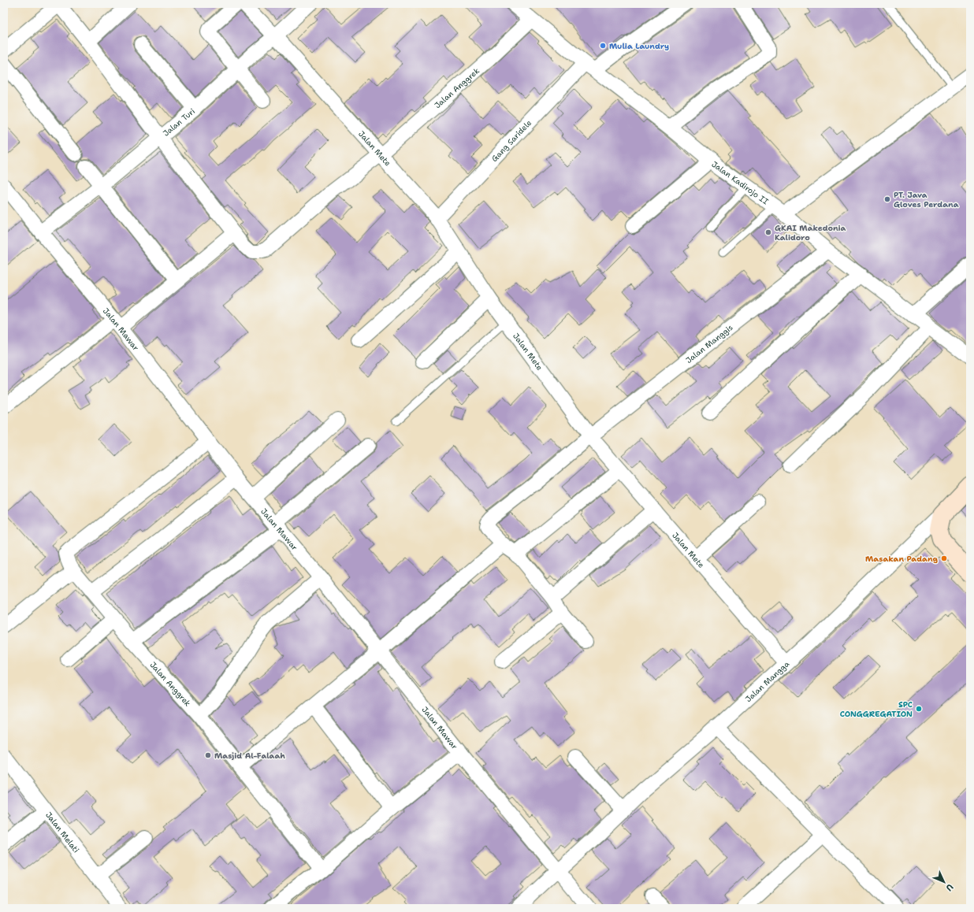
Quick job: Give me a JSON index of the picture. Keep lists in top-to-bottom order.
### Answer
{
  "streets": {
    "street": [
      "Jalan Anggrek",
      "Jalan Turi",
      "Gang Saridele",
      "Jalan Mete",
      "Jalan Kadirojo II",
      "Jalan Mawar",
      "Jalan Manggis",
      "Jalan Mangga",
      "Jalan Melati"
    ]
  },
  "crossings": [
    ["Jalan Anggrek", "Jalan Mete"],
    ["Jalan Anggrek", "Jalan Kadirojo II"],
    ["Jalan Anggrek", "Jalan Mawar"],
    ["Jalan Turi", "Jalan Mete"],
    ["Jalan Turi", "Jalan Mawar"],
    ["Gang Saridele", "Jalan Mete"],
    ["Gang Saridele", "Jalan Kadirojo II"],
    ["Jalan Mete", "Jalan Manggis"],
    ["Jalan Mete", "Jalan Mangga"],
    ["Jalan Kadirojo II", "Jalan Manggis"],
    ["Jalan Mawar", "Jalan Mangga"]
  ],
  "places": [
    "Mulia Laundry",
    "PT. Java Gloves Perdana",
    "GKAI Makedonia Kalidoro",
    "Masakan Padang",
    "SPC CONGGREGATION",
    "Masjid Al-Falaah"
  ],
  "north": "bottom right"
}
